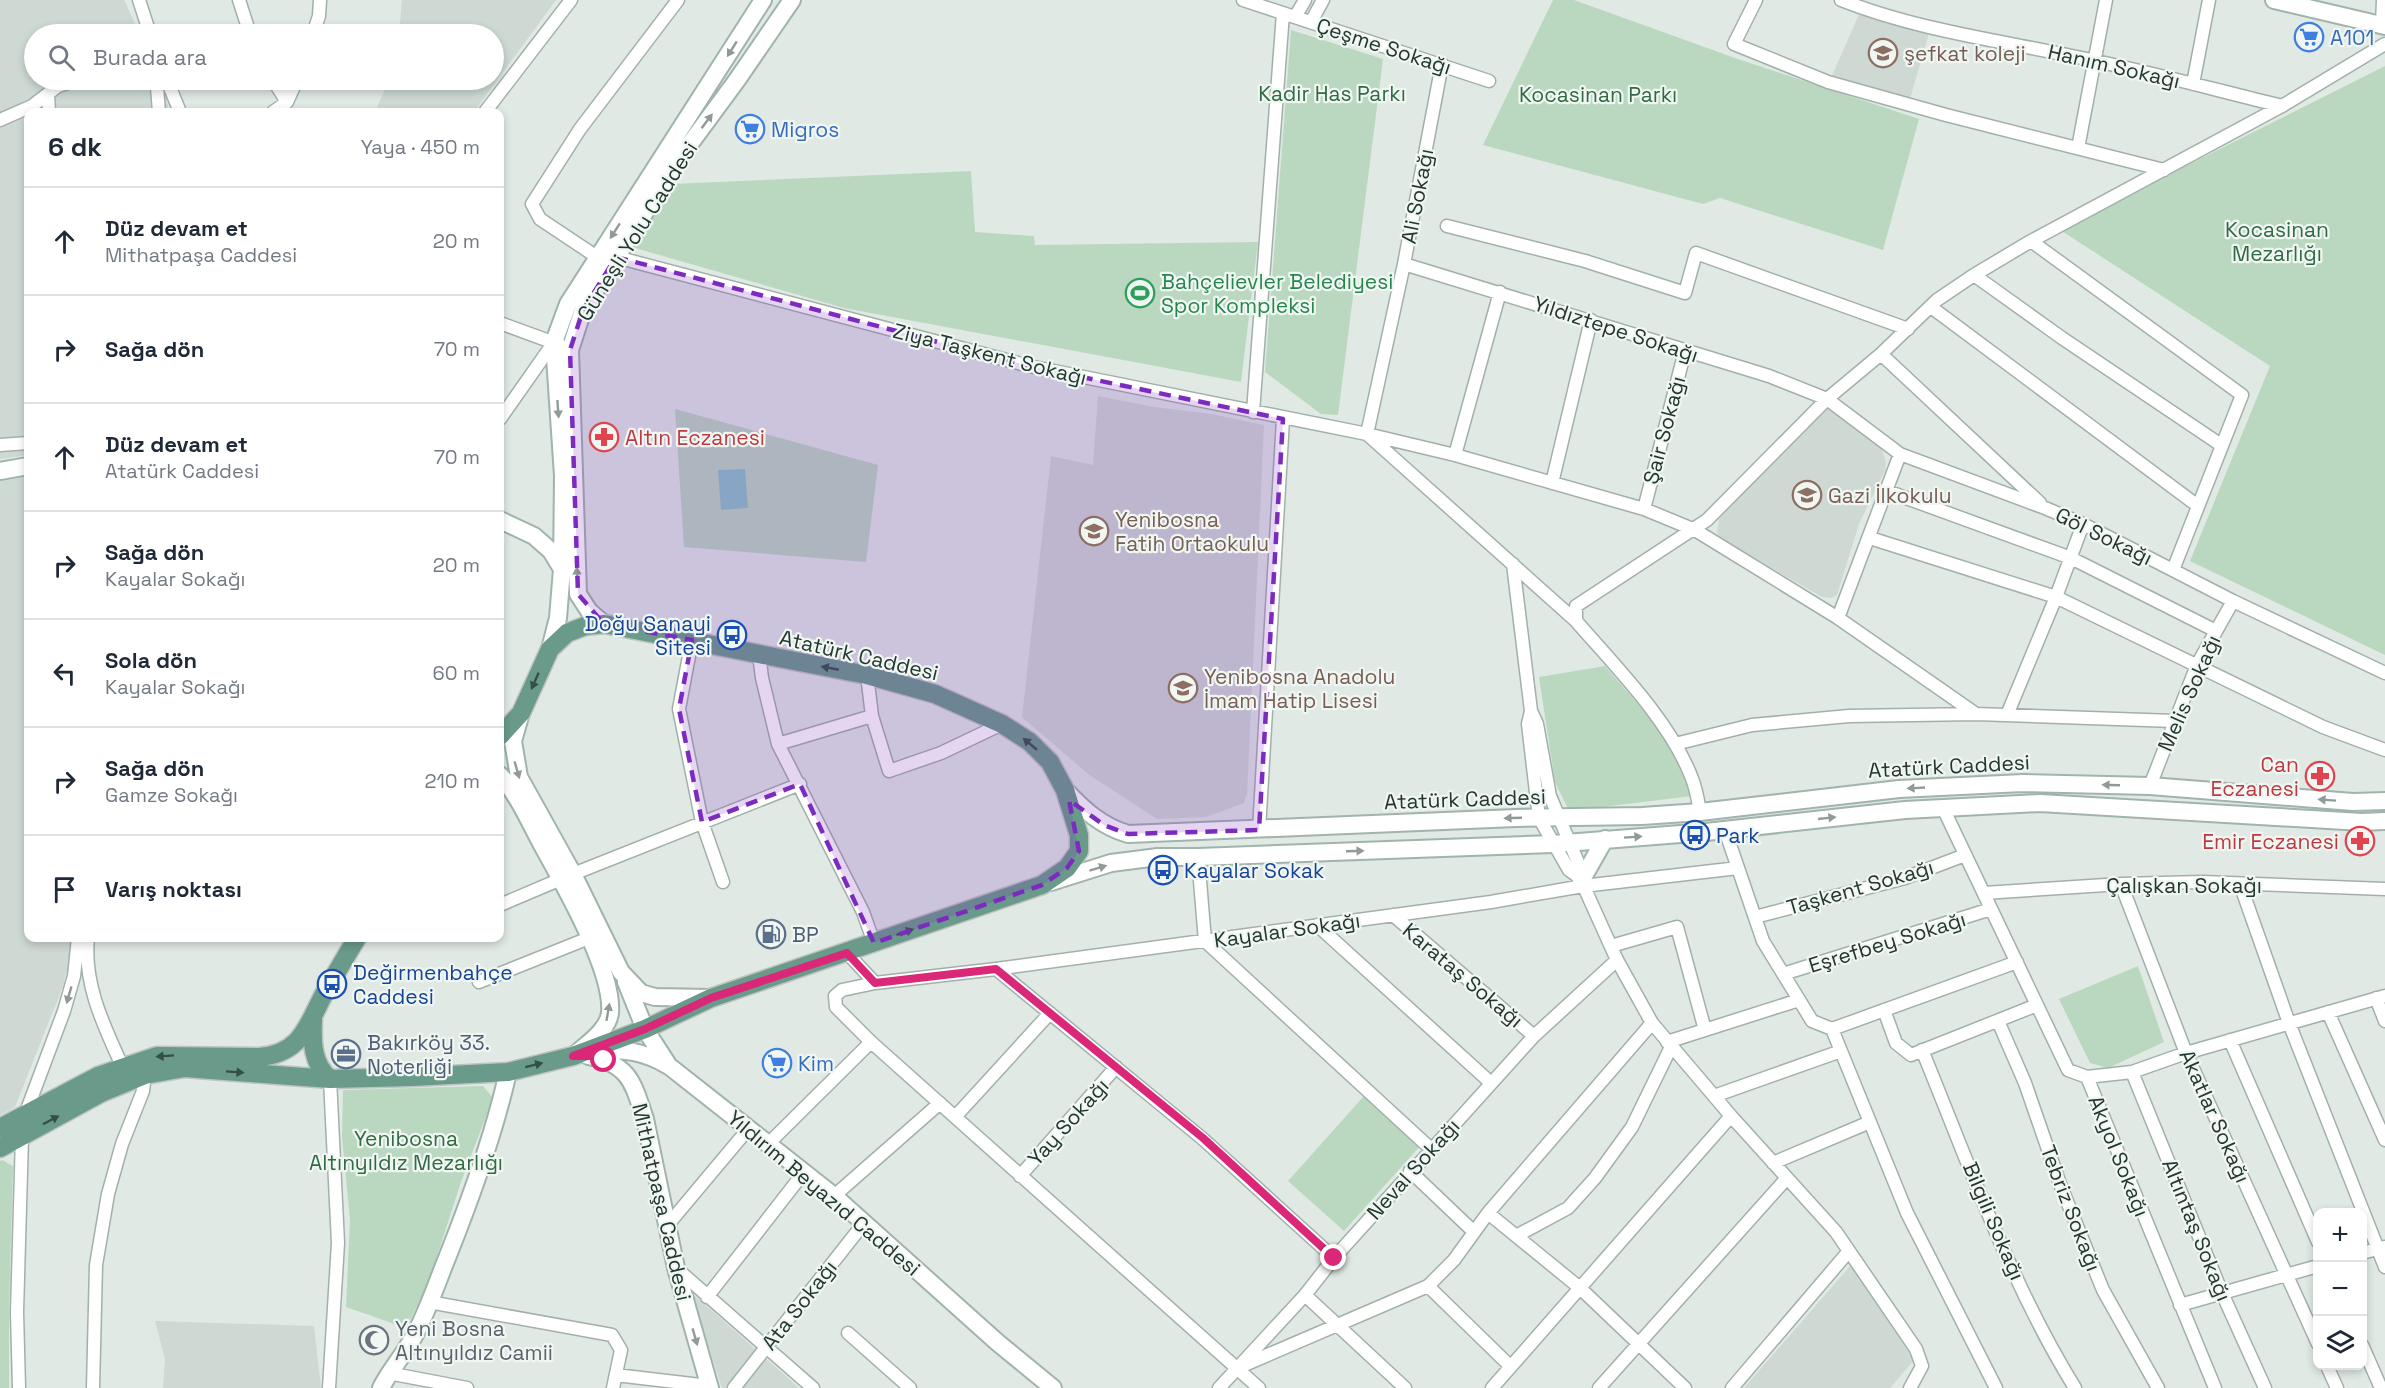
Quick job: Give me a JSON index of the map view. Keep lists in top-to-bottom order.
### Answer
{
  "streets": {
    "main road": [
      "Güneşli Yolu Caddesi",
      "Atatürk Caddesi",
      "Yıldırım Beyazıd Caddesi",
      "Mithatpaşa Caddesi"
    ],
    "street": [
      "Çeşme Sokağı",
      "Hanım Sokağı",
      "Ali Sokağı",
      "Yıldıztepe Sokağı",
      "Ziya Taşkent Sokağı",
      "Şair Sokağı",
      "Göl Sokağı",
      "Melis Sokağı",
      "Çalışkan Sokağı",
      "Taşkent Sokağı",
      "Kayalar Sokağı",
      "Eşrefbey Sokağı",
      "Karataş Sokağı",
      "Akatlar Sokağı",
      "Yay Sokağı",
      "Akyol Sokağı",
      "Neval Sokağı",
      "Tebriz Sokağı",
      "Bilgili Sokağı",
      "Altıntaş Sokağı",
      "Ata Sokağı"
    ]
  },
  "crossings": [
    ["Çeşme Sokağı", "Ali Sokağı"],
    ["Ali Sokağı", "Yıldıztepe Sokağı"],
    ["Ali Sokağı", "Ziya Taşkent Sokağı"],
    ["Güneşli Yolu Caddesi", "Ziya Taşkent Sokağı"],
    ["Güneşli Yolu Caddesi", "Atatürk Caddesi"],
    ["Yıldıztepe Sokağı", "Şair Sokağı"],
    ["Yıldıztepe Sokağı", "Göl Sokağı"],
    ["Ziya Taşkent Sokağı", "Şair Sokağı"],
    ["Göl Sokağı", "Melis Sokağı"],
    ["Atatürk Caddesi", "Melis Sokağı"],
    ["Çalışkan Sokağı", "Akatlar Sokağı"],
    ["Çalışkan Sokağı", "Akyol Sokağı"],
    ["Taşkent Sokağı", "Akyol Sokağı"],
    ["Kayalar Sokağı", "Karataş Sokağı"],
    ["Eşrefbey Sokağı", "Akyol Sokağı"],
    ["Karataş Sokağı", "Neval Sokağı"],
    ["Yıldırım Beyazıd Caddesi", "Mithatpaşa Caddesi"],
    ["Yıldırım Beyazıd Caddesi", "Ata Sokağı"]
  ],
  "parks": [
    "Kadir Has Parkı",
    "Kocasinan Parkı",
    "Kocasinan Mezarlığı",
    "Yenibosna Altınyıldız Mezarlığı"
  ],
  "places": {
    "supermarket": ["A101", "Migros", "Kim"],
    "school or university": [
      "şefkat koleji",
      "Gazi İlkokulu",
      "Yenibosna Fatih Ortaokulu",
      "Yenibosna Anadolu İmam Hatip Lisesi"
    ],
    "sports": ["Bahçelievler Belediyesi Spor Kompleksi"],
    "pharmacy": ["Altın Eczanesi", "Can Eczanesi", "Emir Eczanesi"],
    "bus stop": [
      "Doğu Sanayi Sitesi",
      "Park",
      "Kayalar Sokak",
      "Değirmenbahçe Caddesi"
    ],
    "fuel station": ["BP"],
    "office": ["Bakırköy 33. Noterliği"],
    "mosque": ["Yeni Bosna Altınyıldız Camii"]
  },
  "page": {
    "search": "Burada ara",
    "heading": ["6 dk", "Yaya · 450 m"],
    "list": [
      ["Düz devam et", "Mithatpaşa Caddesi", "20 m"],
      ["Sağa dön", "70 m"],
      ["Düz devam et", "Atatürk Caddesi", "70 m"],
      ["Sağa dön", "Kayalar Sokağı", "20 m"],
      ["Sola dön", "Kayalar Sokağı", "60 m"],
      ["Sağa dön", "Gamze Sokağı", "210 m"],
      "Varış noktası"
    ],
    "map_buttons": ["+", "−"]
  }
}
